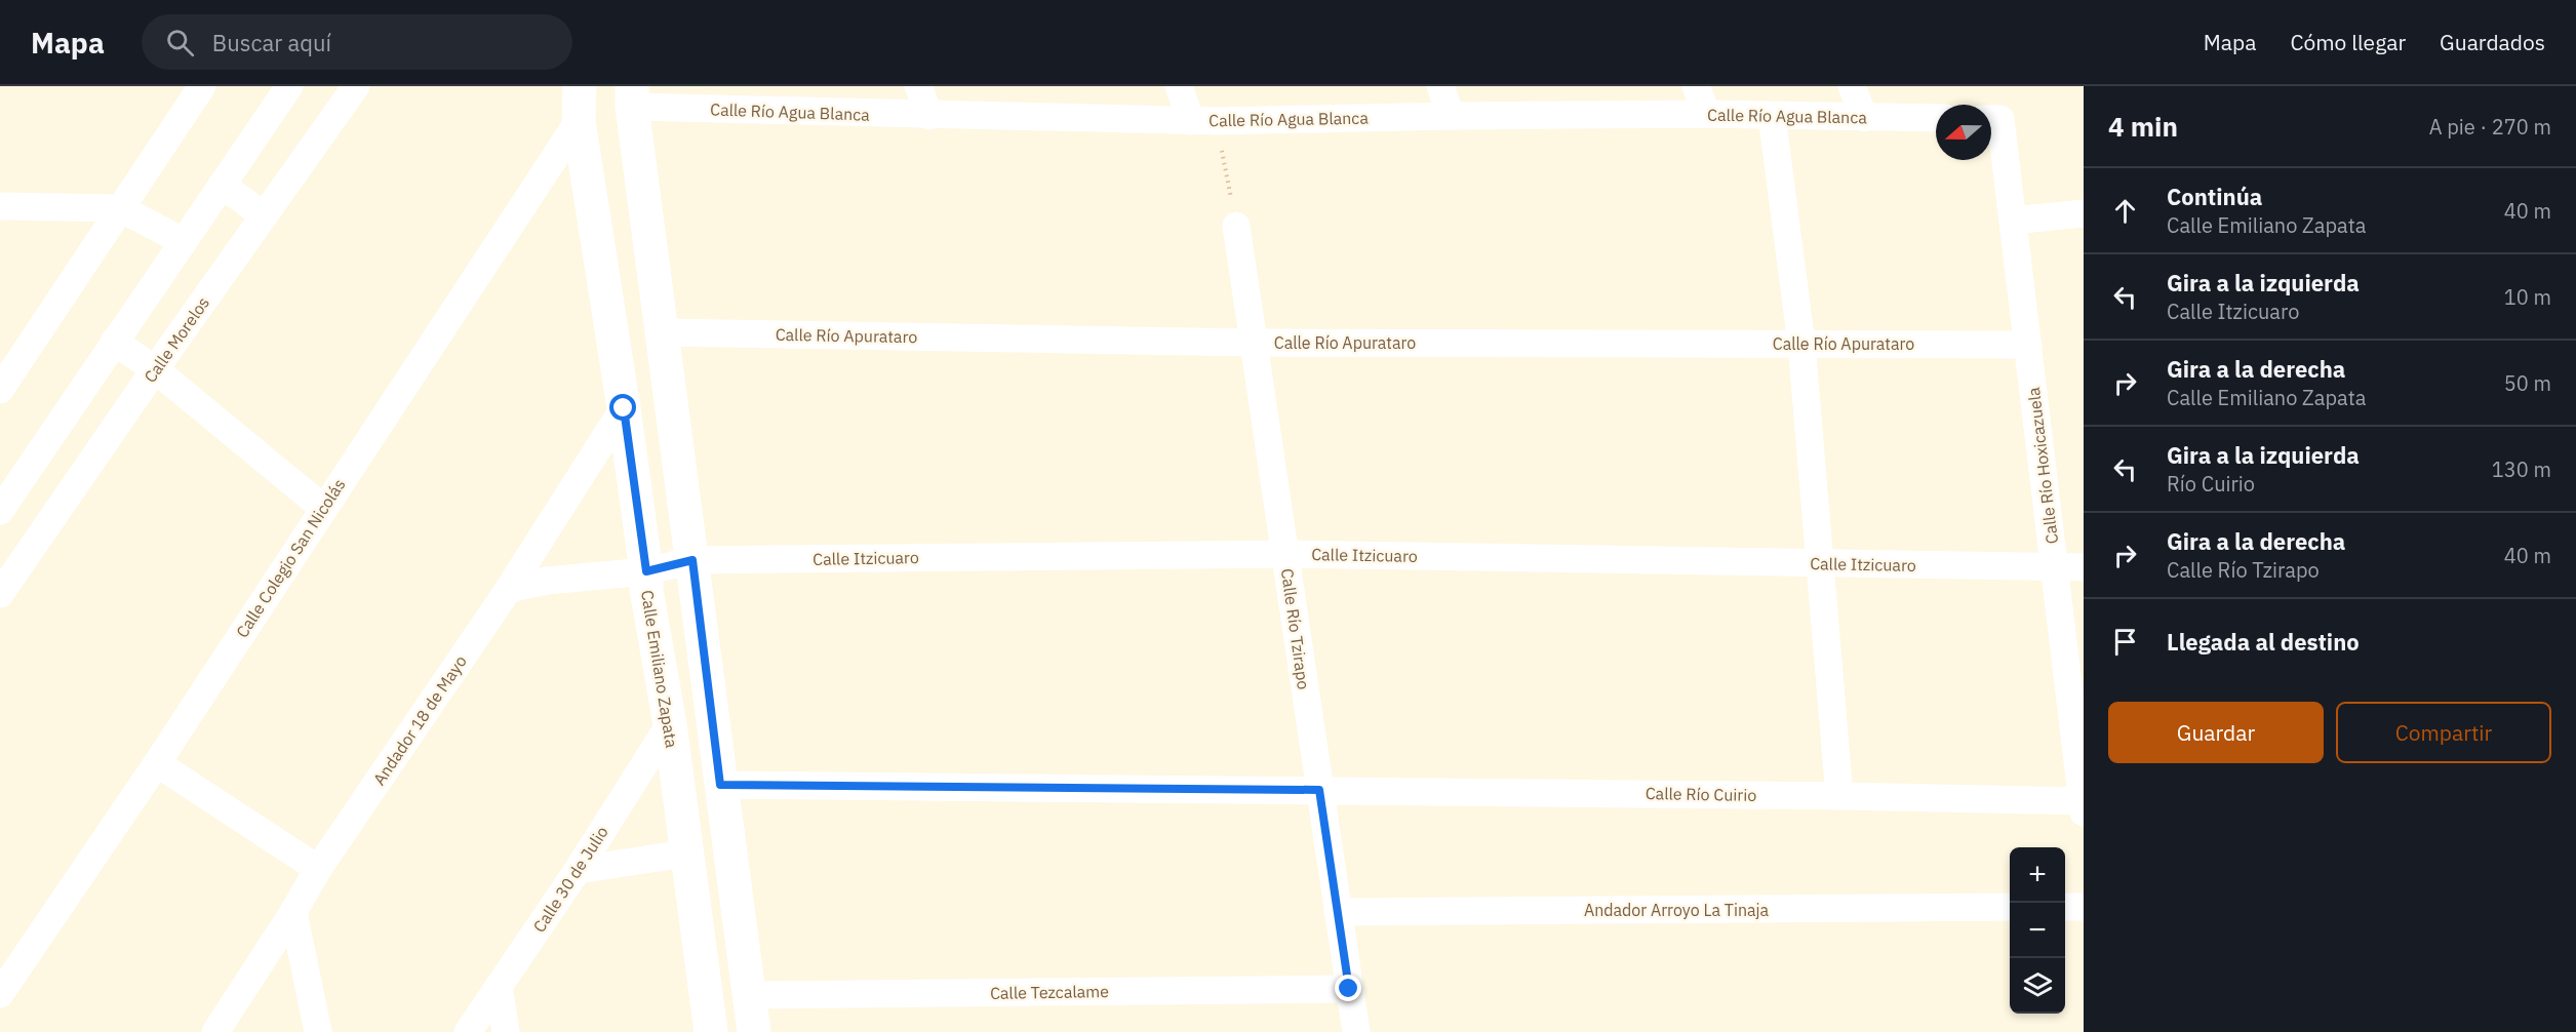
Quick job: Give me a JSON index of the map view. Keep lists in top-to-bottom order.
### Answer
{
  "streets": {
    "main road": ["Calle Emiliano Zapata"],
    "street": [
      "Calle Río Agua Blanca",
      "Calle Río Apurataro",
      "Calle Morelos",
      "Calle Río Hoxicazuela",
      "Calle Itzicuaro",
      "Calle Colegio San Nicolás",
      "Calle Río Tzirapo",
      "Andador 18 de Mayo",
      "Calle Río Cuirio",
      "Calle 30 de Julio",
      "Andador Arroyo La Tinaja",
      "Calle Tezcalame"
    ]
  },
  "crossings": [
    ["Calle Río Apurataro", "Calle Río Hoxicazuela"],
    ["Calle Río Apurataro", "Calle Río Tzirapo"],
    ["Calle Río Hoxicazuela", "Calle Itzicuaro"],
    ["Calle Río Hoxicazuela", "Calle Río Cuirio"],
    ["Calle Itzicuaro", "Calle Río Tzirapo"],
    ["Calle Itzicuaro", "Calle Emiliano Zapata"],
    ["Calle Itzicuaro", "Andador 18 de Mayo"],
    ["Calle Colegio San Nicolás", "Calle Emiliano Zapata"],
    ["Calle Río Tzirapo", "Calle Río Cuirio"],
    ["Calle Río Tzirapo", "Andador Arroyo La Tinaja"],
    ["Calle Río Tzirapo", "Calle Tezcalame"],
    ["Calle Emiliano Zapata", "Andador 18 de Mayo"],
    ["Calle Emiliano Zapata", "Calle 30 de Julio"]
  ],
  "north": "left",
  "page": {
    "header": "Mapa",
    "search": "Buscar aquí",
    "nav": ["Mapa", "Cómo llegar", "Guardados"],
    "heading": ["4 min", "A pie · 270 m"],
    "list": [
      ["Continúa", "Calle Emiliano Zapata", "40 m"],
      ["Gira a la izquierda", "Calle Itzicuaro", "10 m"],
      ["Gira a la derecha", "Calle Emiliano Zapata", "50 m"],
      ["Gira a la izquierda", "Río Cuirio", "130 m"],
      ["Gira a la derecha", "Calle Río Tzirapo", "40 m"],
      "Llegada al destino"
    ],
    "buttons": ["Guardar", "Compartir"],
    "map_buttons": ["+", "−"]
  }
}
